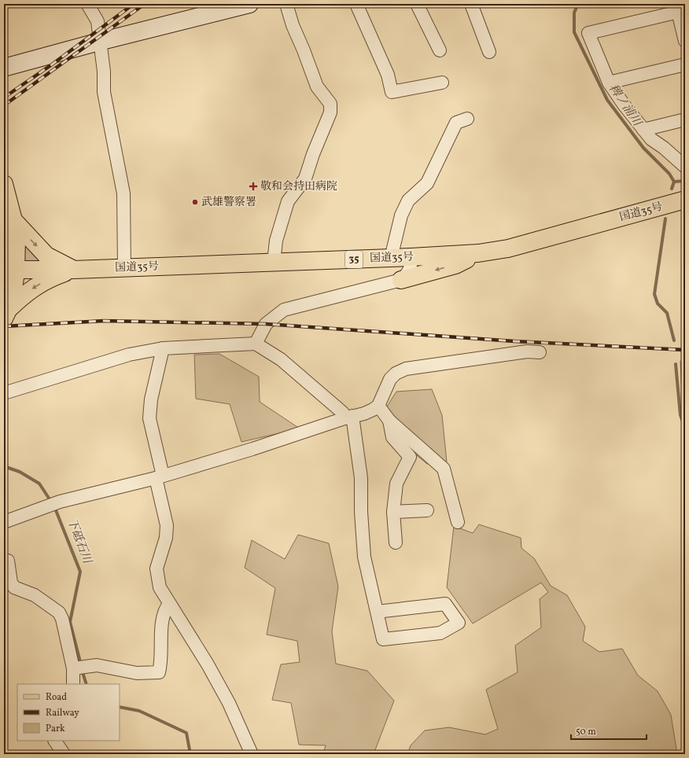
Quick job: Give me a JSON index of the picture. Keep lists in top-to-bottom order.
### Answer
{
  "streets": {
    "main road": ["国道35号", "35"]
  },
  "water": ["稗ノ浦川", "下砥石川"],
  "places": {
    "health": ["敬和会持田病院"],
    "other": ["武雄警察署"]
  },
  "legend": ["Road", "Railway", "Park"],
  "scale_bar": "50 m"
}
